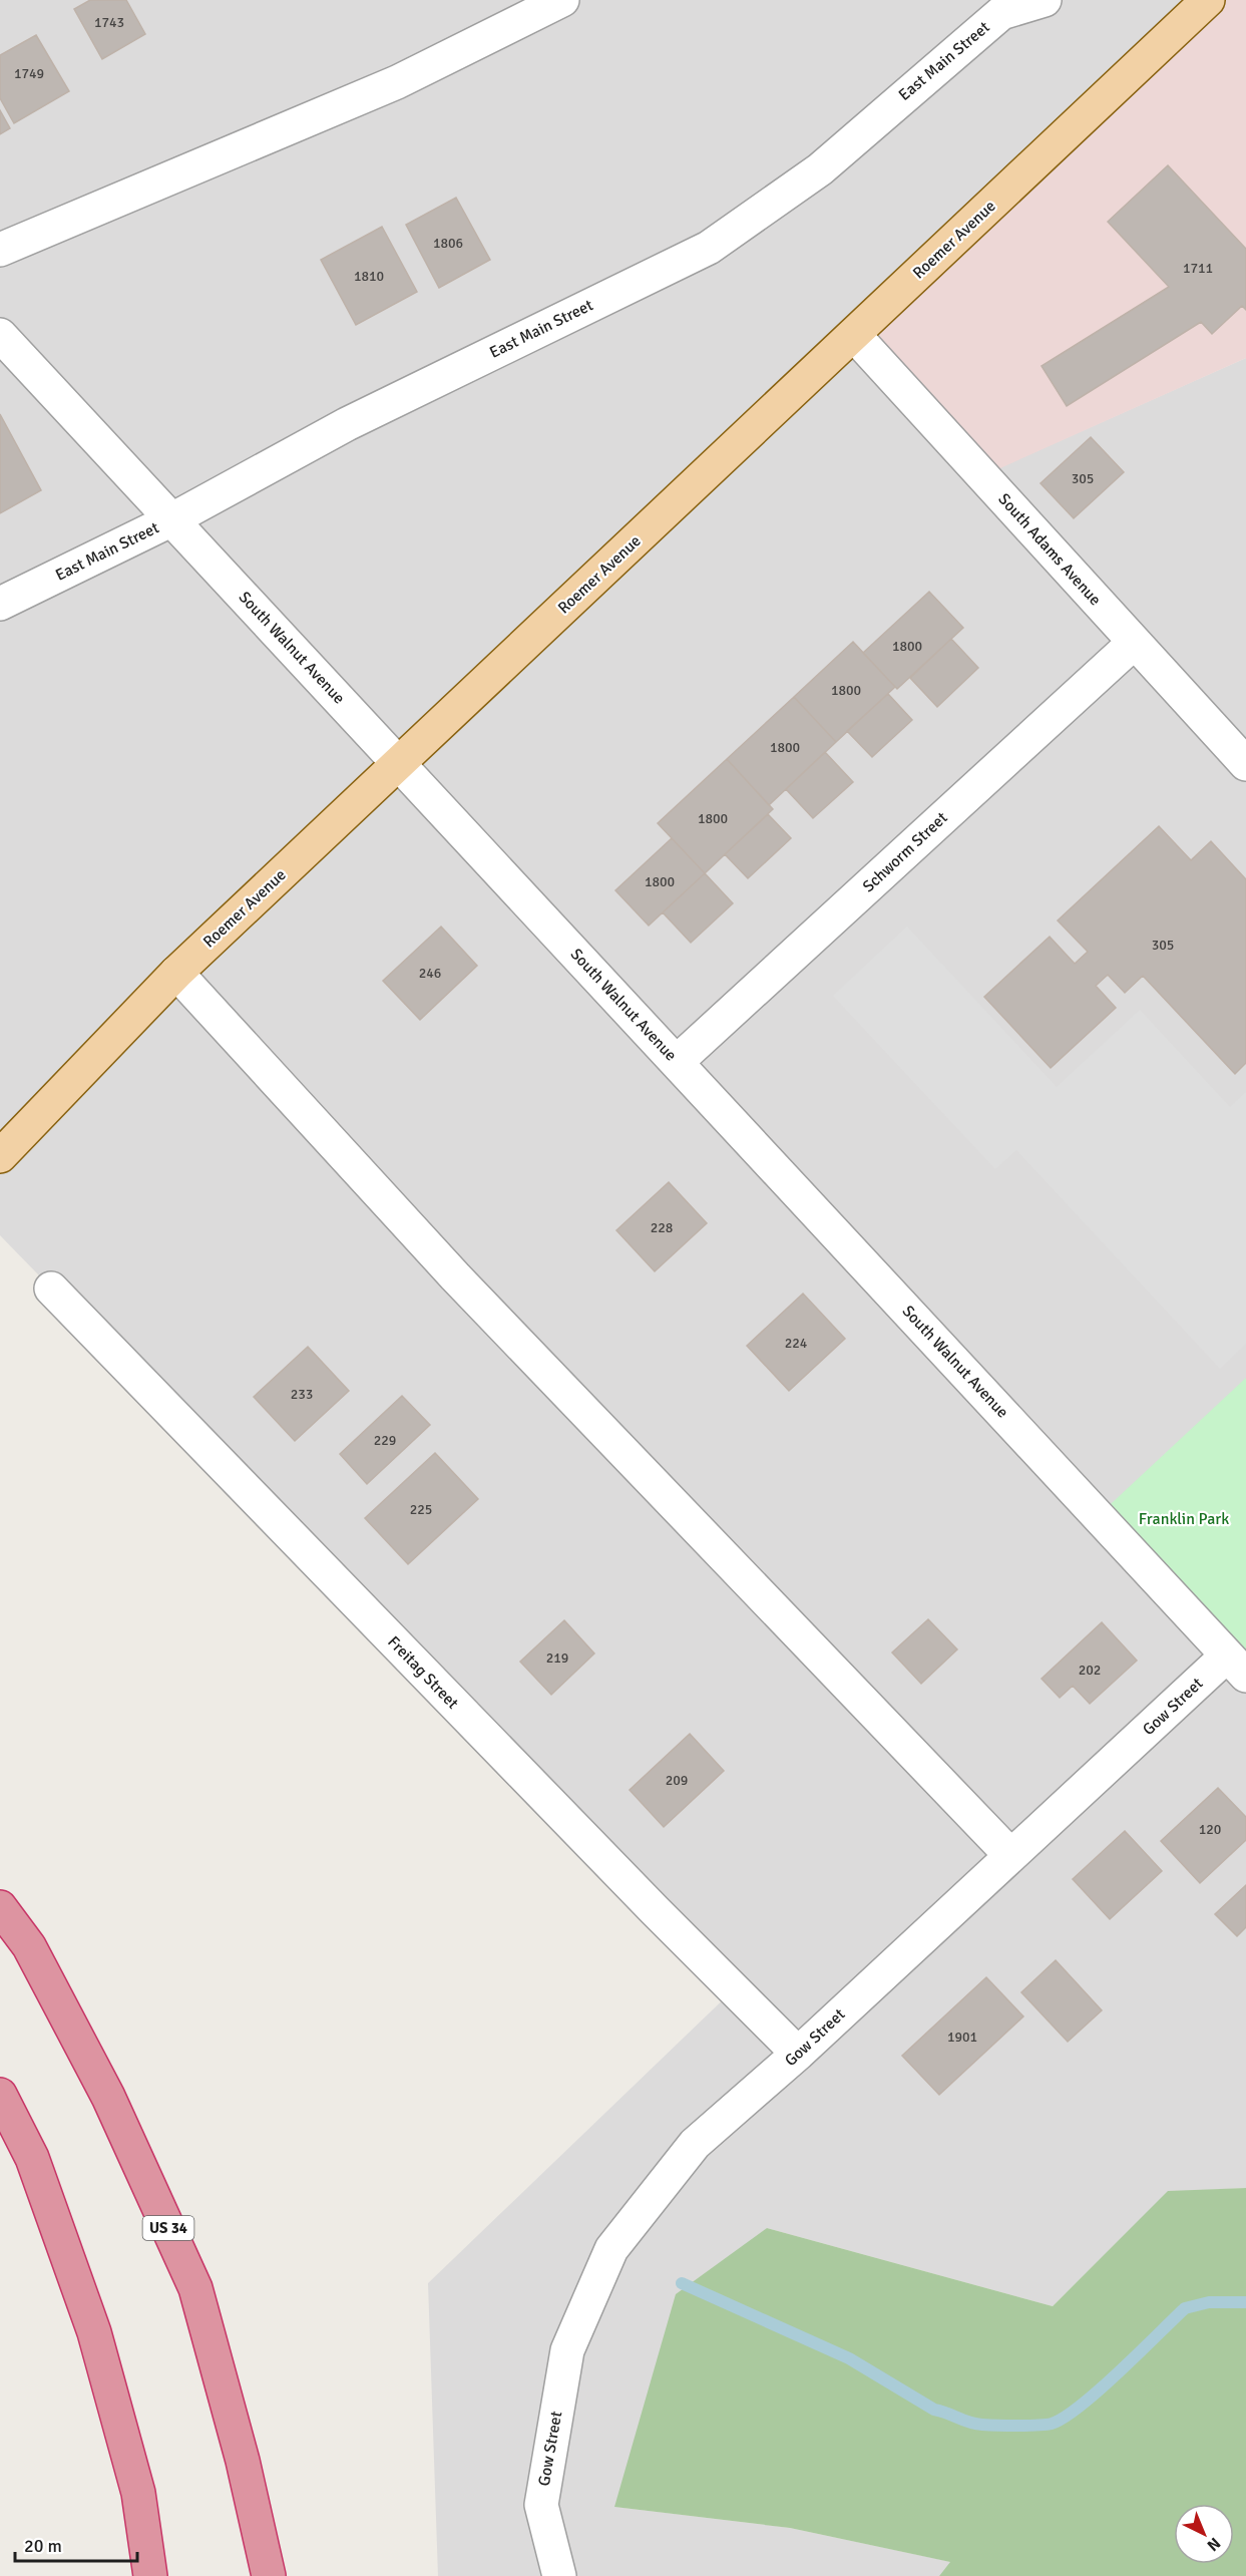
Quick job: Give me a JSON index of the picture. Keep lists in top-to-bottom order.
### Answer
{
  "streets": {
    "highway": ["US 34"],
    "main road": ["Roemer Avenue"],
    "street": [
      "East Main Street",
      "South Adams Avenue",
      "South Walnut Avenue",
      "Schworm Street",
      "Freitag Street",
      "Gow Street"
    ]
  },
  "crossings": [
    ["East Main Street", "South Walnut Avenue"],
    ["Roemer Avenue", "South Adams Avenue"],
    ["Roemer Avenue", "South Walnut Avenue"],
    ["South Adams Avenue", "Schworm Street"],
    ["South Walnut Avenue", "Schworm Street"],
    ["South Walnut Avenue", "Gow Street"],
    ["Freitag Street", "Gow Street"]
  ],
  "parks": ["Franklin Park"],
  "house_numbers": [
    "1743",
    "1749",
    "1806",
    "1711",
    "1810",
    "305",
    "1800",
    "1800",
    "1800",
    "1800",
    "1800",
    "305",
    "246",
    "228",
    "224",
    "233",
    "229",
    "225",
    "219",
    "202",
    "209",
    "120",
    "1901"
  ],
  "scale_bar": "20 m",
  "north": "bottom right"
}
